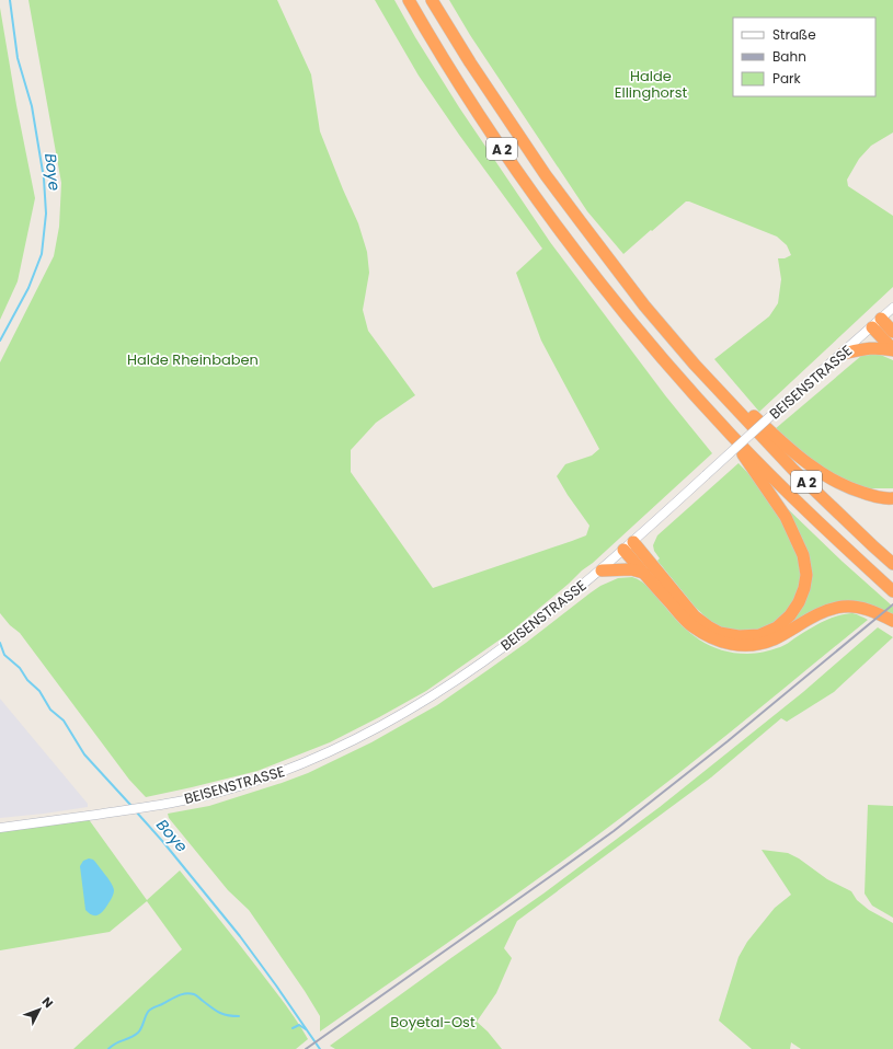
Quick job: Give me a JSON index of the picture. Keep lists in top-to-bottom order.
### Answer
{
  "streets": {
    "highway": ["A 2"],
    "main road": ["BEISENSTRASSE"]
  },
  "water": ["Boye"],
  "parks": ["Halde Ellinghorst", "Halde Rheinbaben", "Boyetal-Ost"],
  "legend": ["Straße", "Bahn", "Park"],
  "north": "top right"
}
